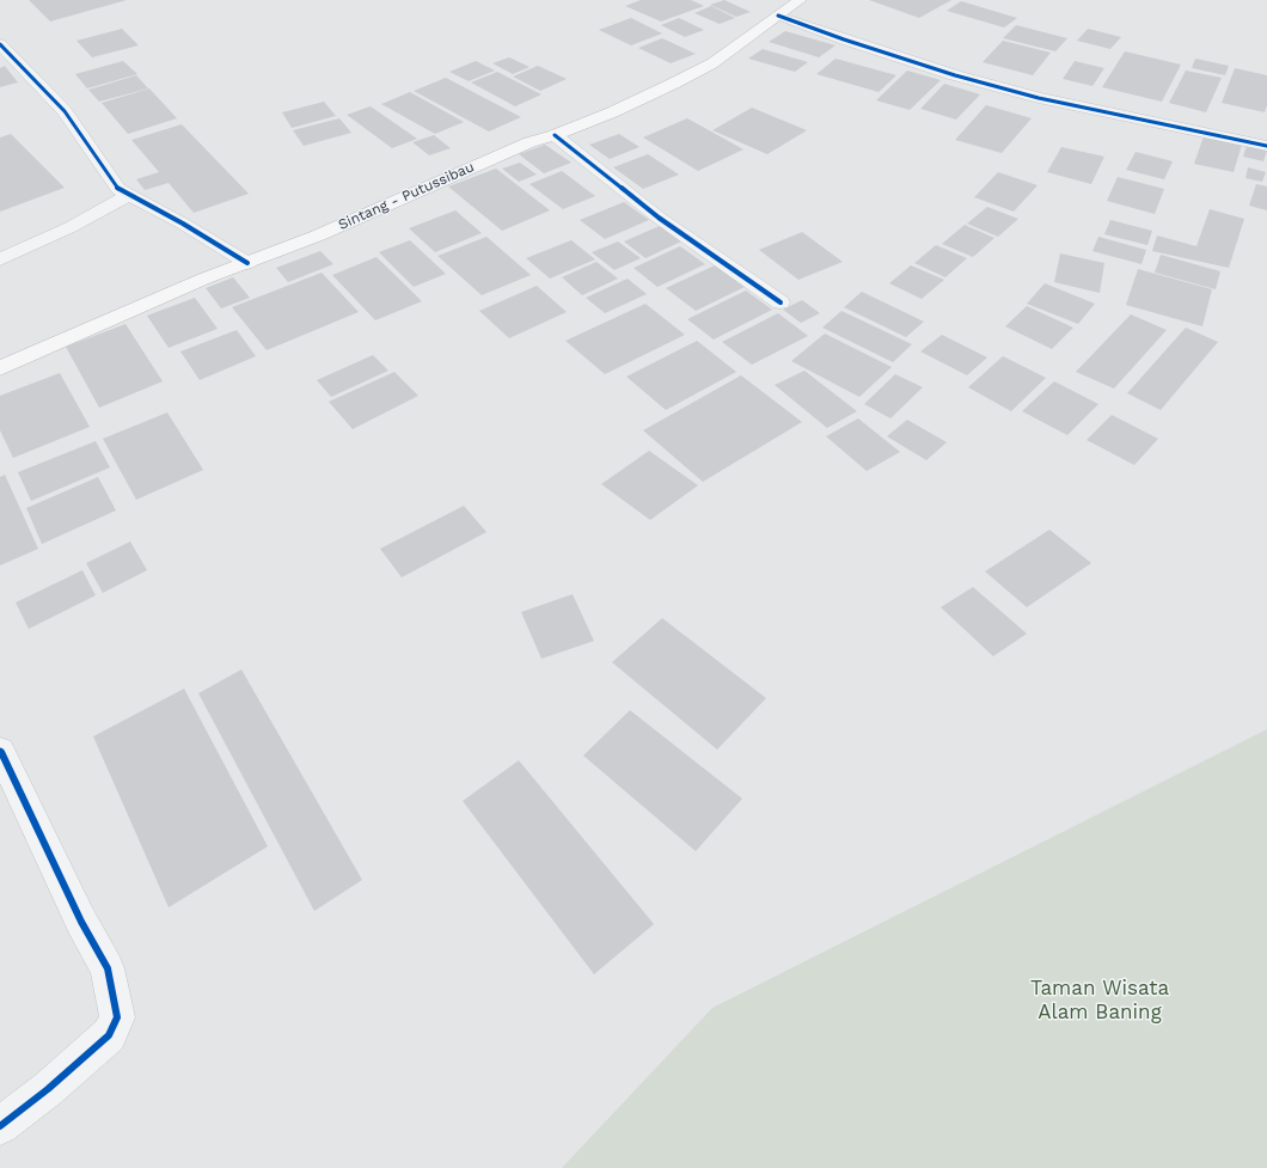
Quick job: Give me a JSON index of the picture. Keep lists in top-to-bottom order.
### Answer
{
  "streets": {
    "highway": ["Sintang - Putussibau"]
  },
  "parks": ["Taman Wisata Alam Baning"]
}
